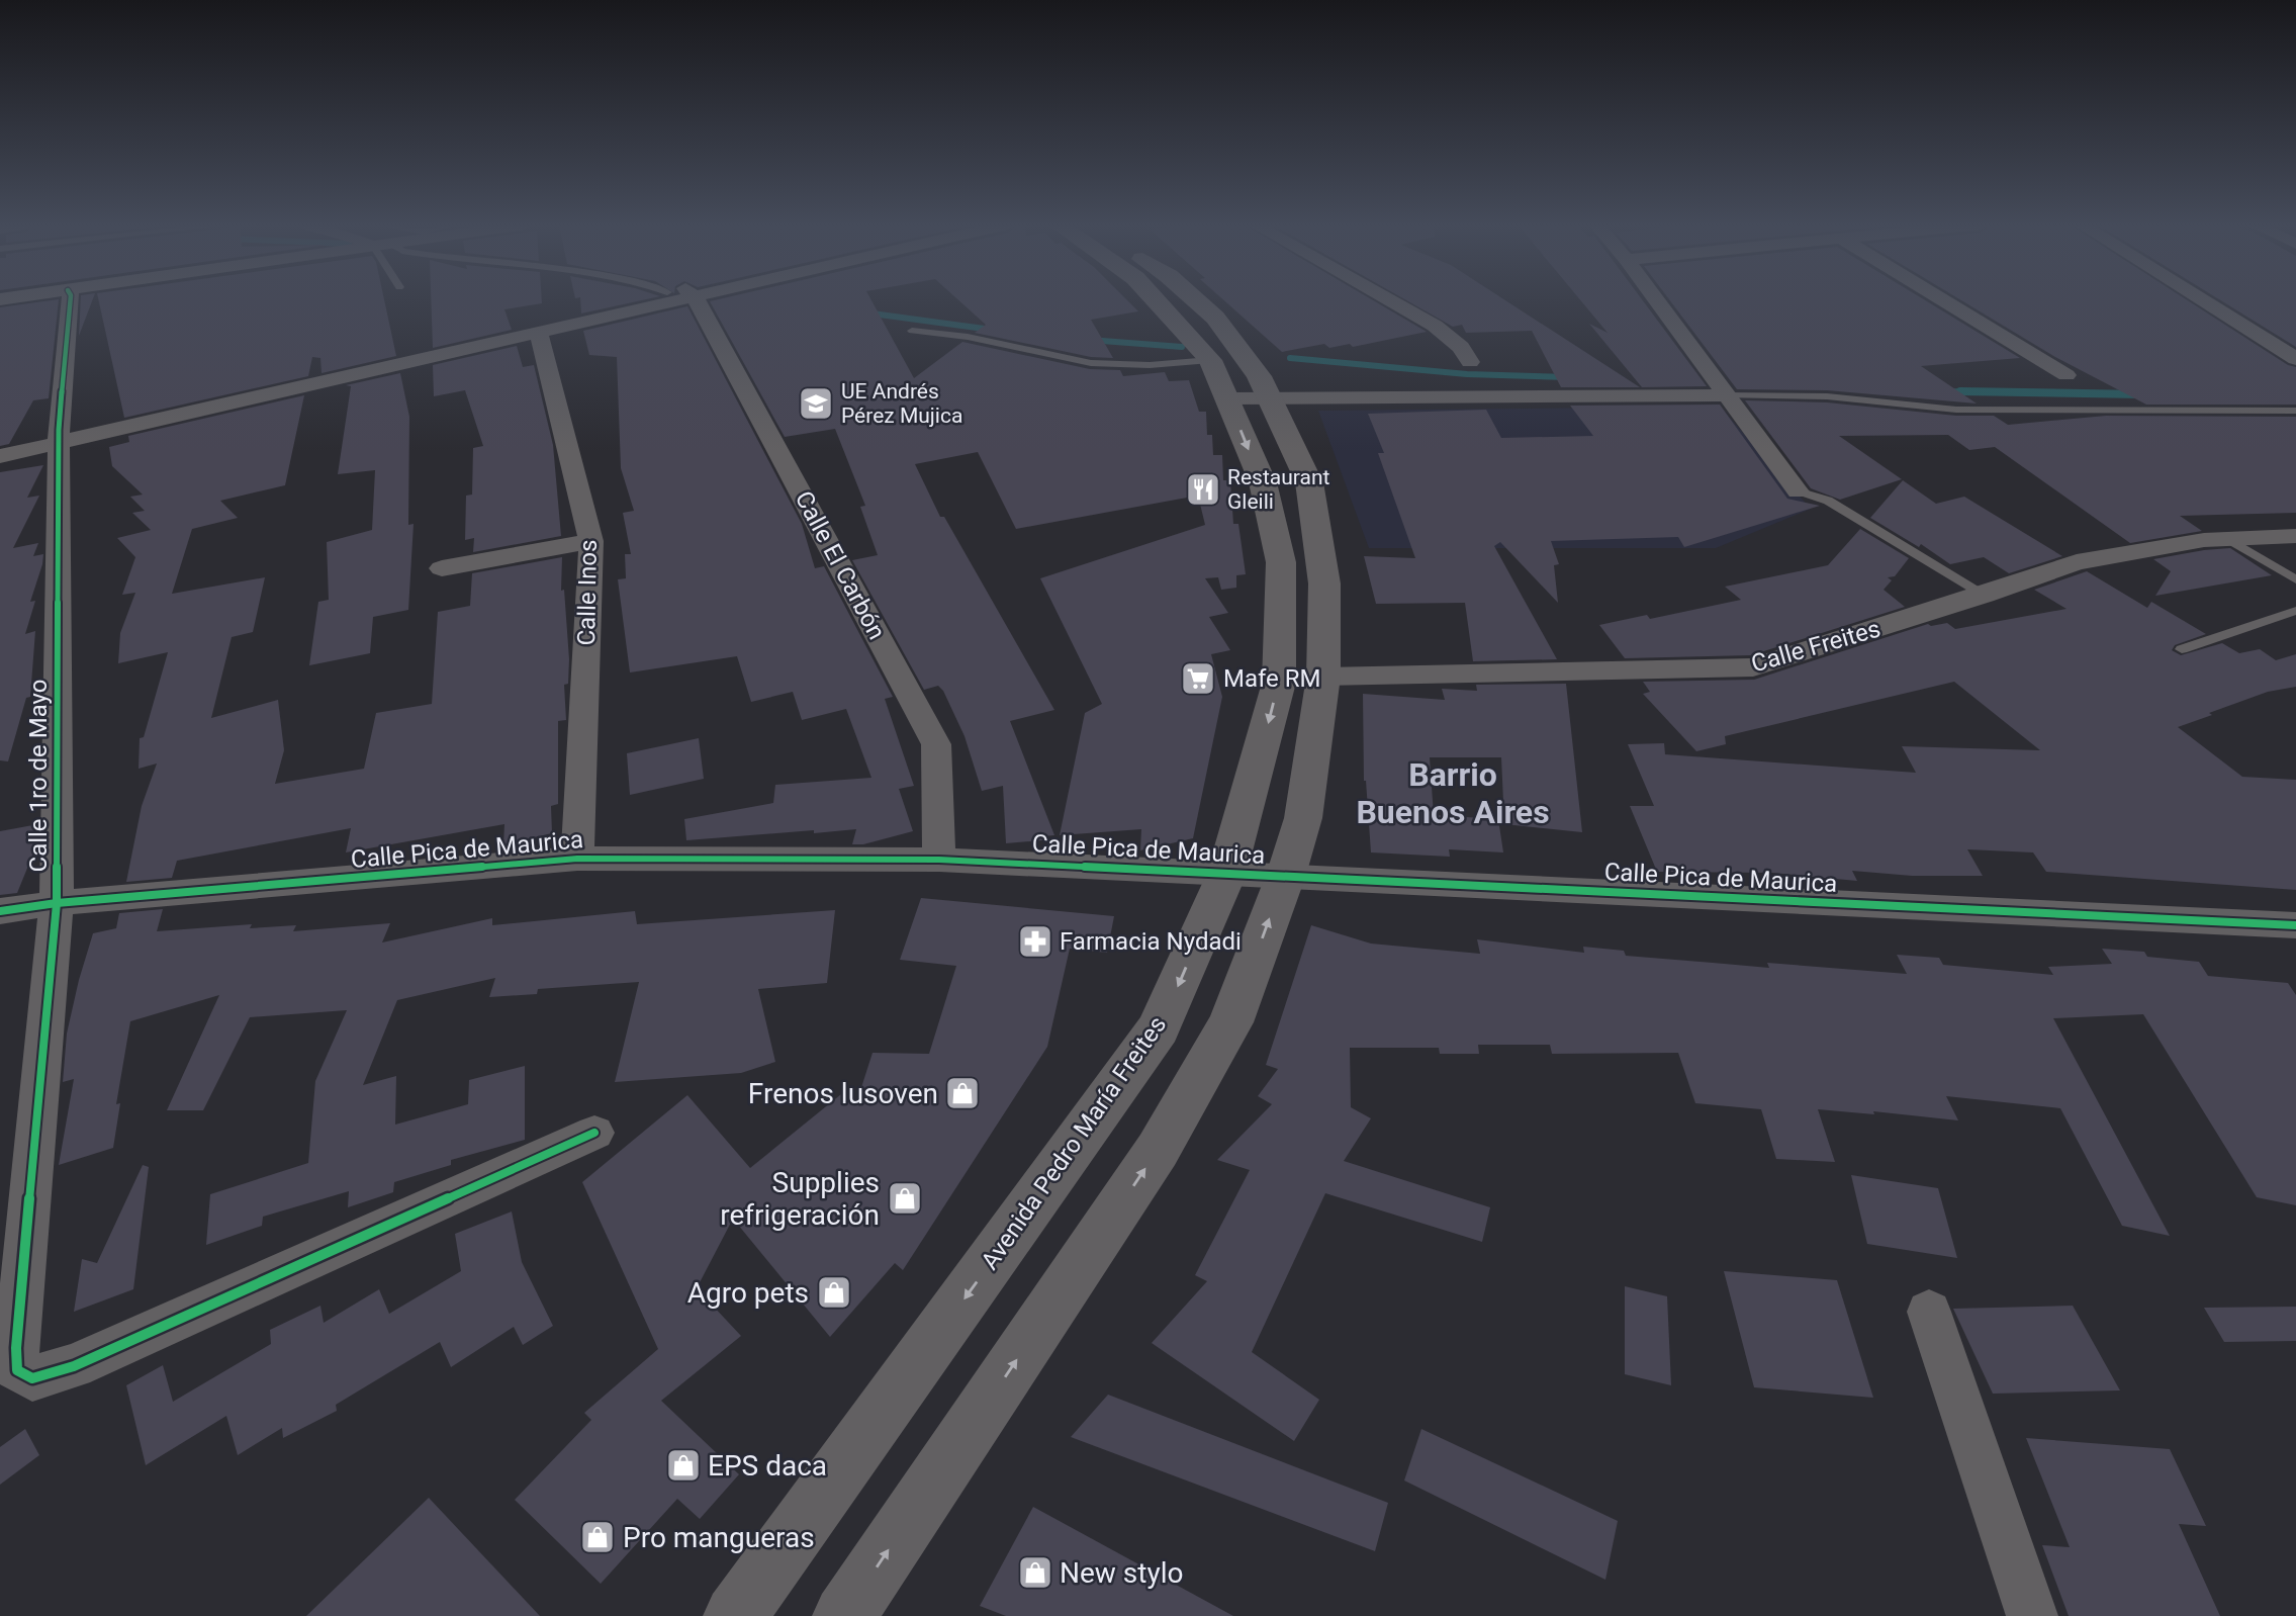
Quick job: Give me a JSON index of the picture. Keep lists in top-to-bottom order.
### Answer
{
  "streets": {
    "street": [
      "Calle El Carbón",
      "Calle Inos",
      "Calle Freites",
      "Calle 1ro de Mayo",
      "Calle Pica de Maurica",
      "Avenida Pedro María Freites"
    ]
  },
  "crossings": [
    ["Calle El Carbón", "Calle Pica de Maurica"],
    ["Calle Inos", "Calle Pica de Maurica"],
    ["Calle 1ro de Mayo", "Calle Pica de Maurica"],
    ["Calle Pica de Maurica", "Avenida Pedro María Freites"]
  ],
  "districts": ["Barrio Buenos Aires"],
  "places": {
    "school or university": ["UE Andrés Pérez Mujica"],
    "restaurant": ["Restaurant Gleili"],
    "supermarket": ["Mafe RM"],
    "pharmacy": ["Farmacia Nydadi"],
    "shop": [
      "Frenos lusoven",
      "Supplies refrigeración",
      "Agro pets",
      "EPS daca",
      "Pro mangueras",
      "New stylo"
    ]
  }
}
